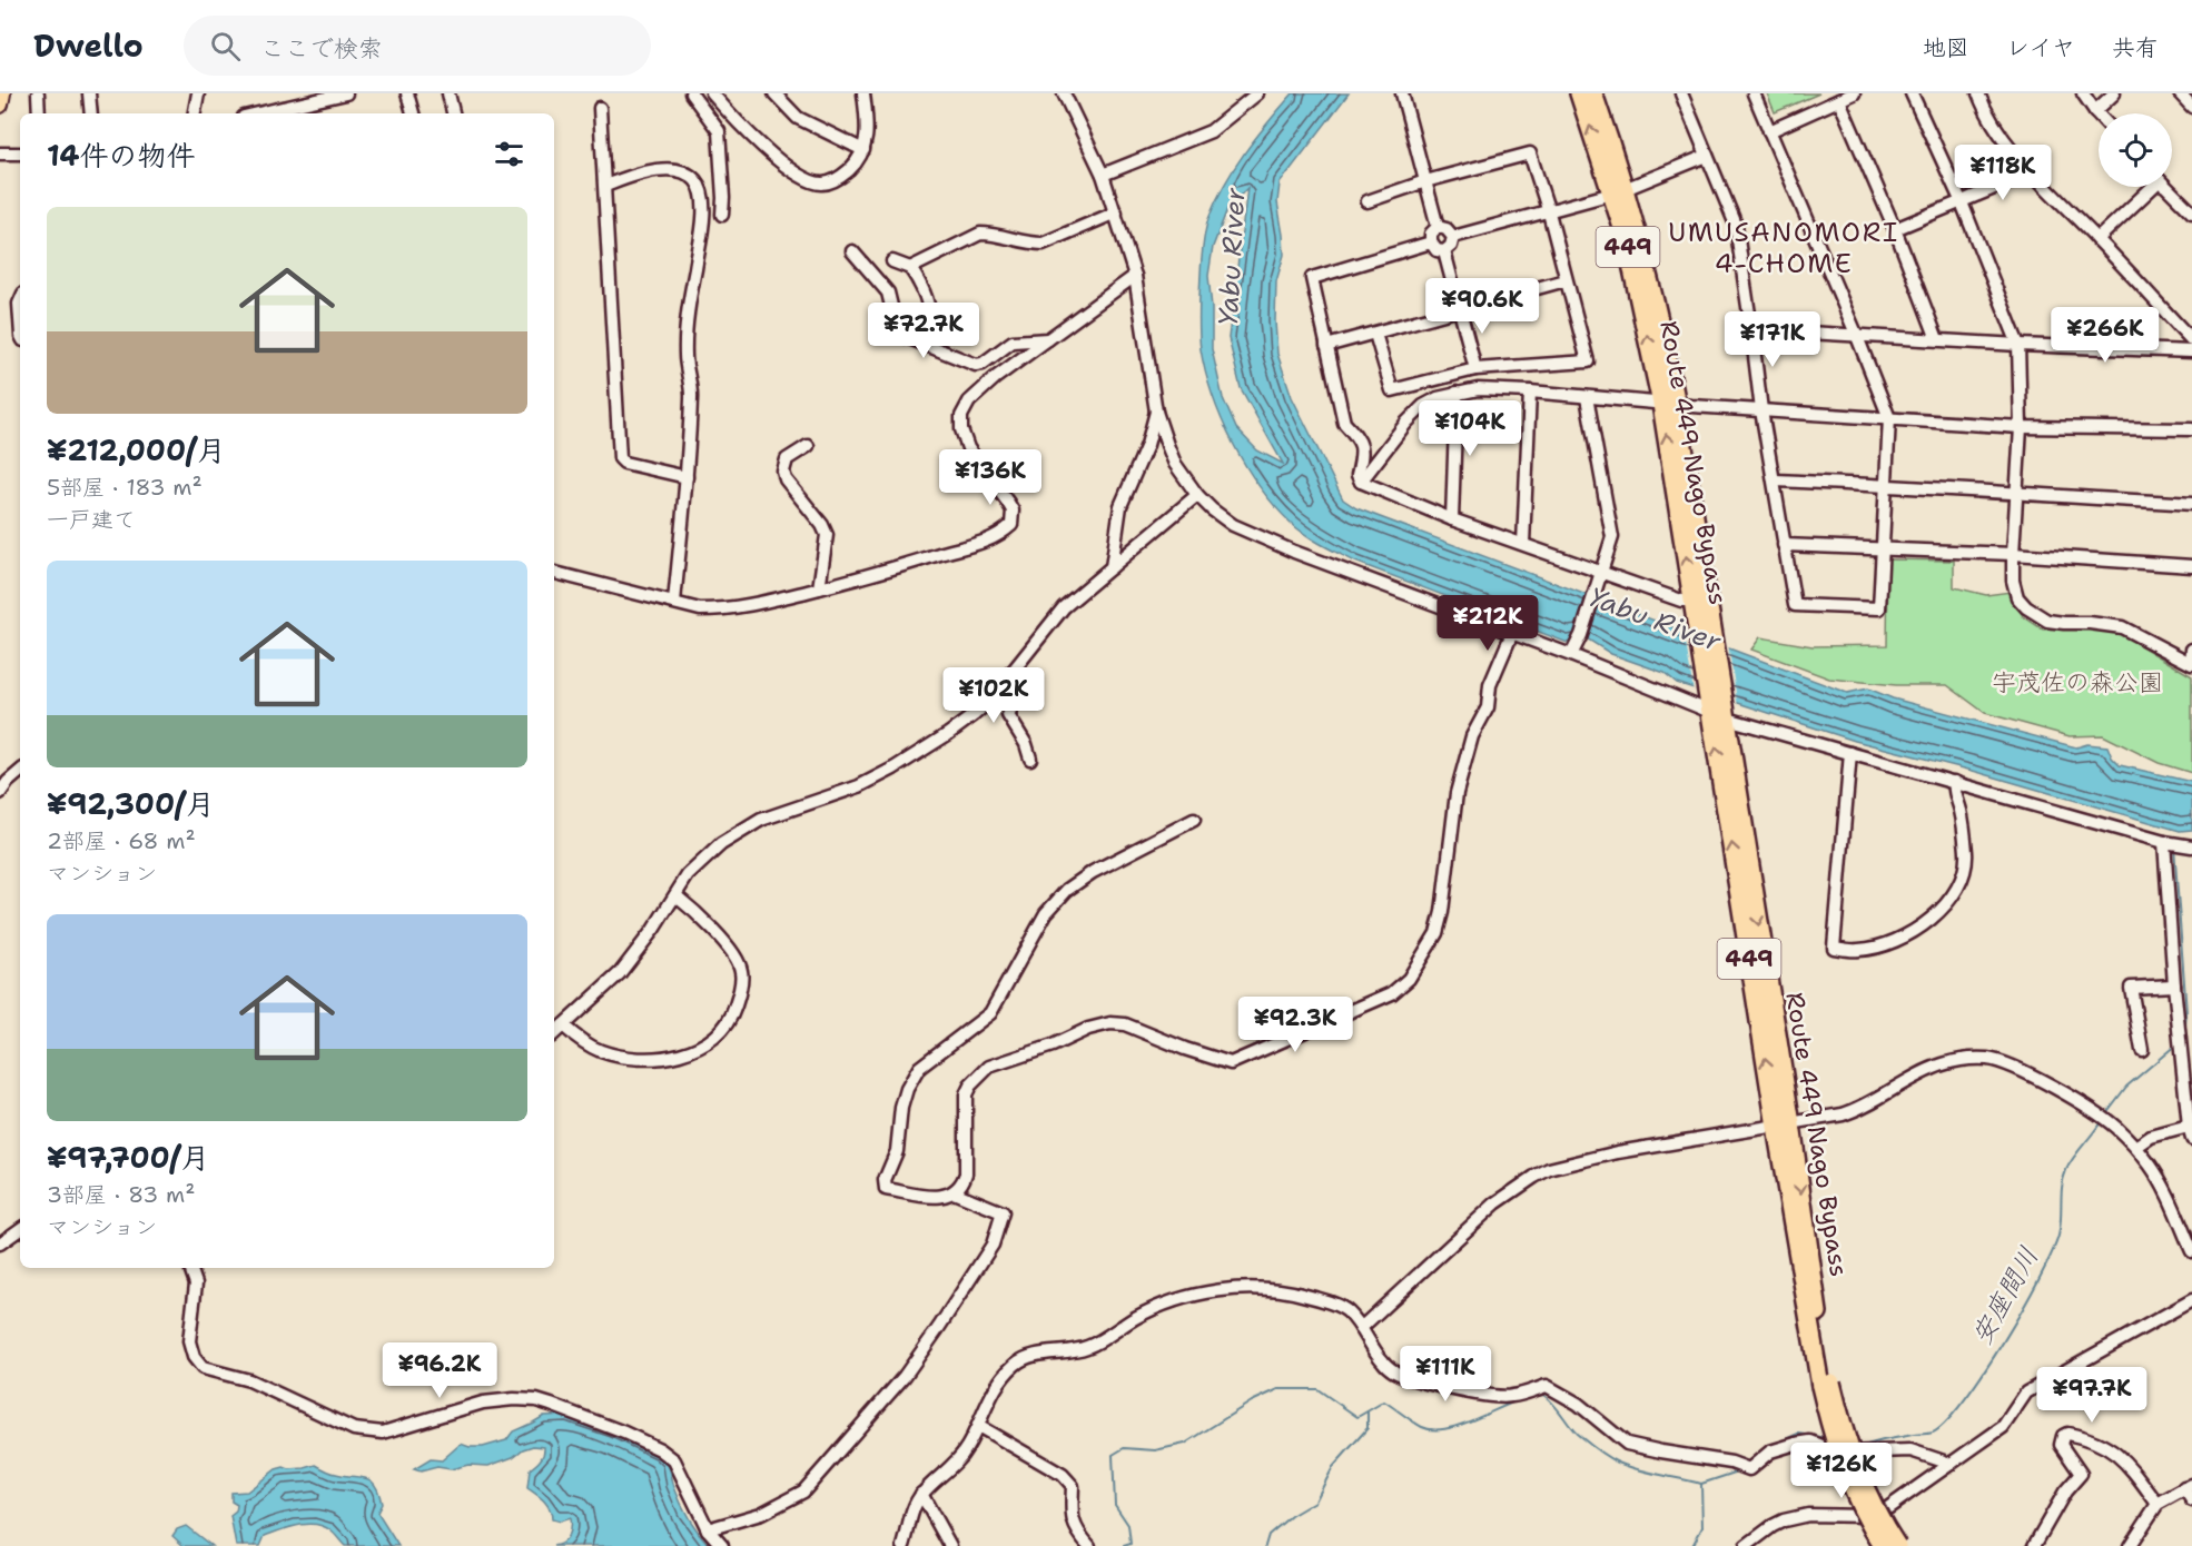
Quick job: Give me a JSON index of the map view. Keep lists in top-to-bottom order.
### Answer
{
  "streets": {
    "highway": ["449", "Route 449 Nago Bypass"]
  },
  "districts": ["UMUSANOMORI 4-CHOME"],
  "water": ["Yabu River", "安座間川"],
  "parks": ["宇茂佐の森公園"],
  "page": {
    "header": "Dwello",
    "search": "ここで検索",
    "nav": ["地図", "レイヤ", "共有"],
    "heading": "14件の物件",
    "price": [
      "¥118K",
      "¥90.6K",
      "¥72.7K",
      "¥266K",
      "¥171K",
      "¥104K",
      "¥136K",
      "¥212K",
      "¥102K",
      "¥92.3K",
      "¥96.2K",
      "¥111K",
      "¥97.7K",
      "¥126K"
    ],
    "list": [
      {
        "name": "¥212,000/月",
        "note": "5部屋 · 183 m² · 一戸建て"
      },
      {
        "name": "¥92,300/月",
        "note": "2部屋 · 68 m² · マンション"
      },
      {
        "name": "¥97,700/月",
        "note": "3部屋 · 83 m² · マンション"
      }
    ]
  }
}
